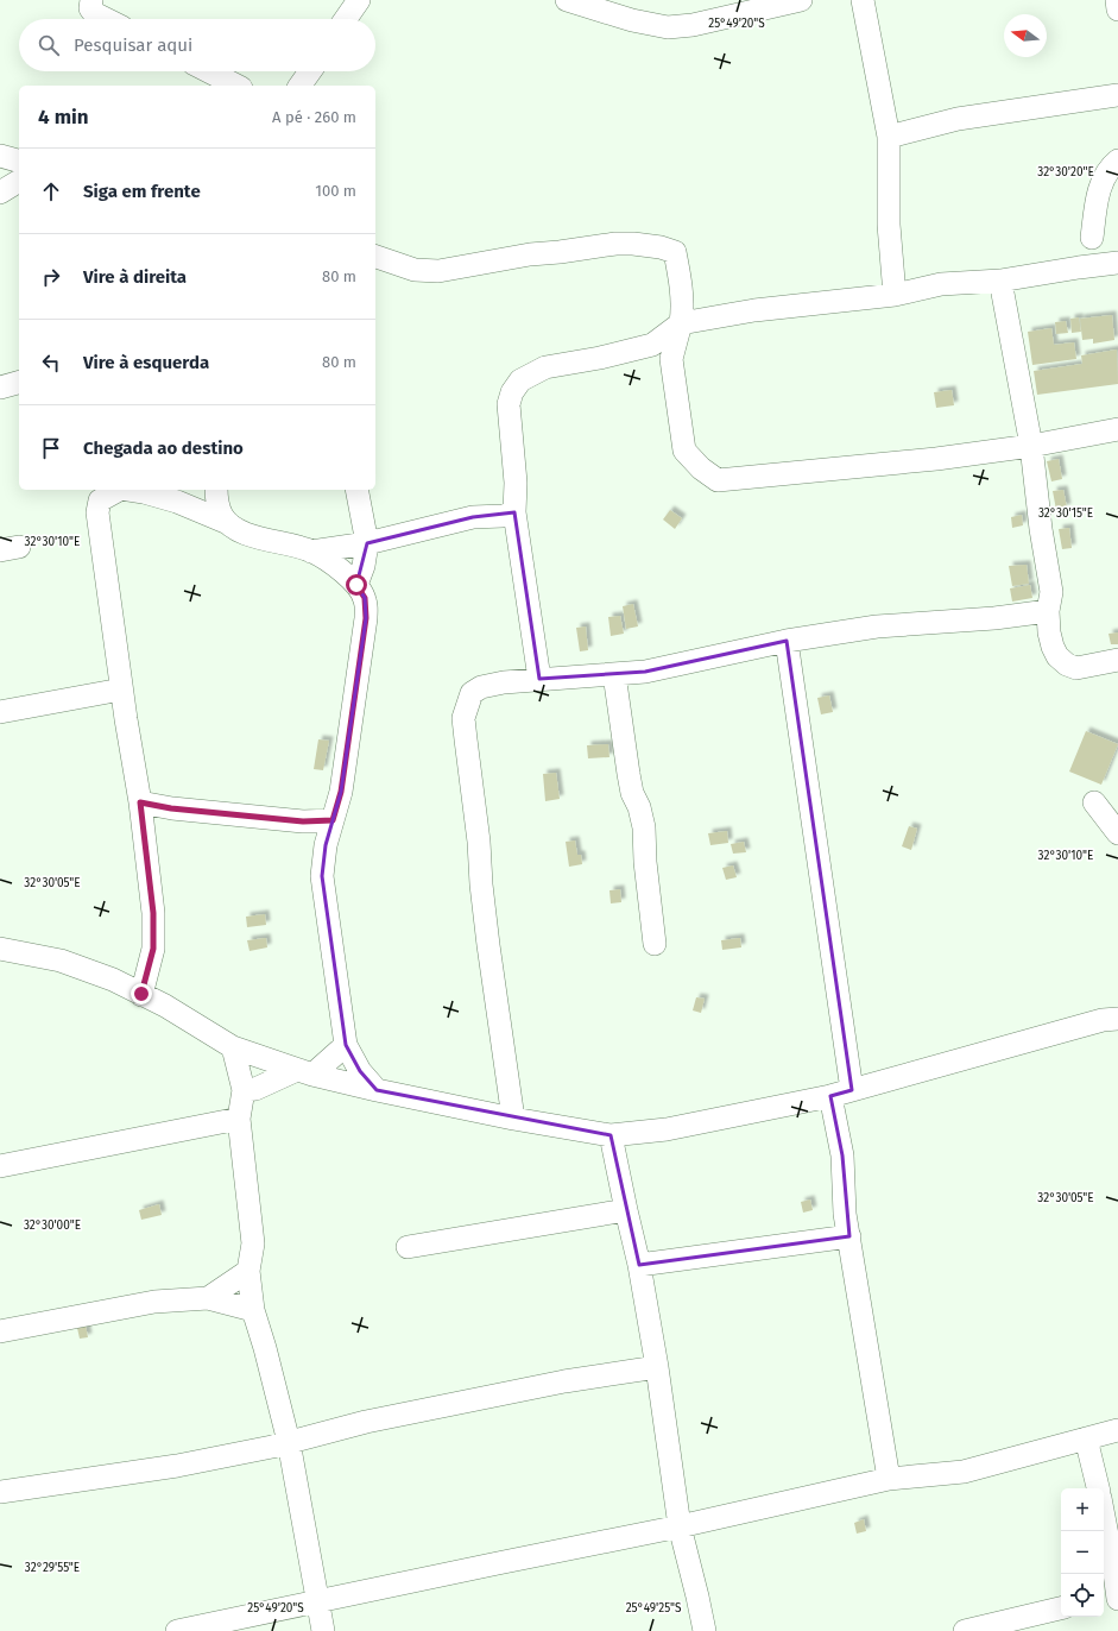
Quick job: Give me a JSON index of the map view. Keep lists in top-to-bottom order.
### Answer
{
  "north": "left",
  "page": {
    "search": "Pesquisar aqui",
    "heading": ["4 min", "A pé · 260 m"],
    "list": [
      ["Siga em frente", "100 m"],
      ["Vire à direita", "80 m"],
      ["Vire à esquerda", "80 m"],
      "Chegada ao destino"
    ],
    "map_buttons": ["+", "−"]
  },
  "coordinates": [
    "25°49'20\"S",
    "32°30'20\"E",
    "32°30'15\"E",
    "32°30'10\"E",
    "32°30'05\"E",
    "32°30'00\"E",
    "32°29'55\"E",
    "25°49'25\"S"
  ]
}
